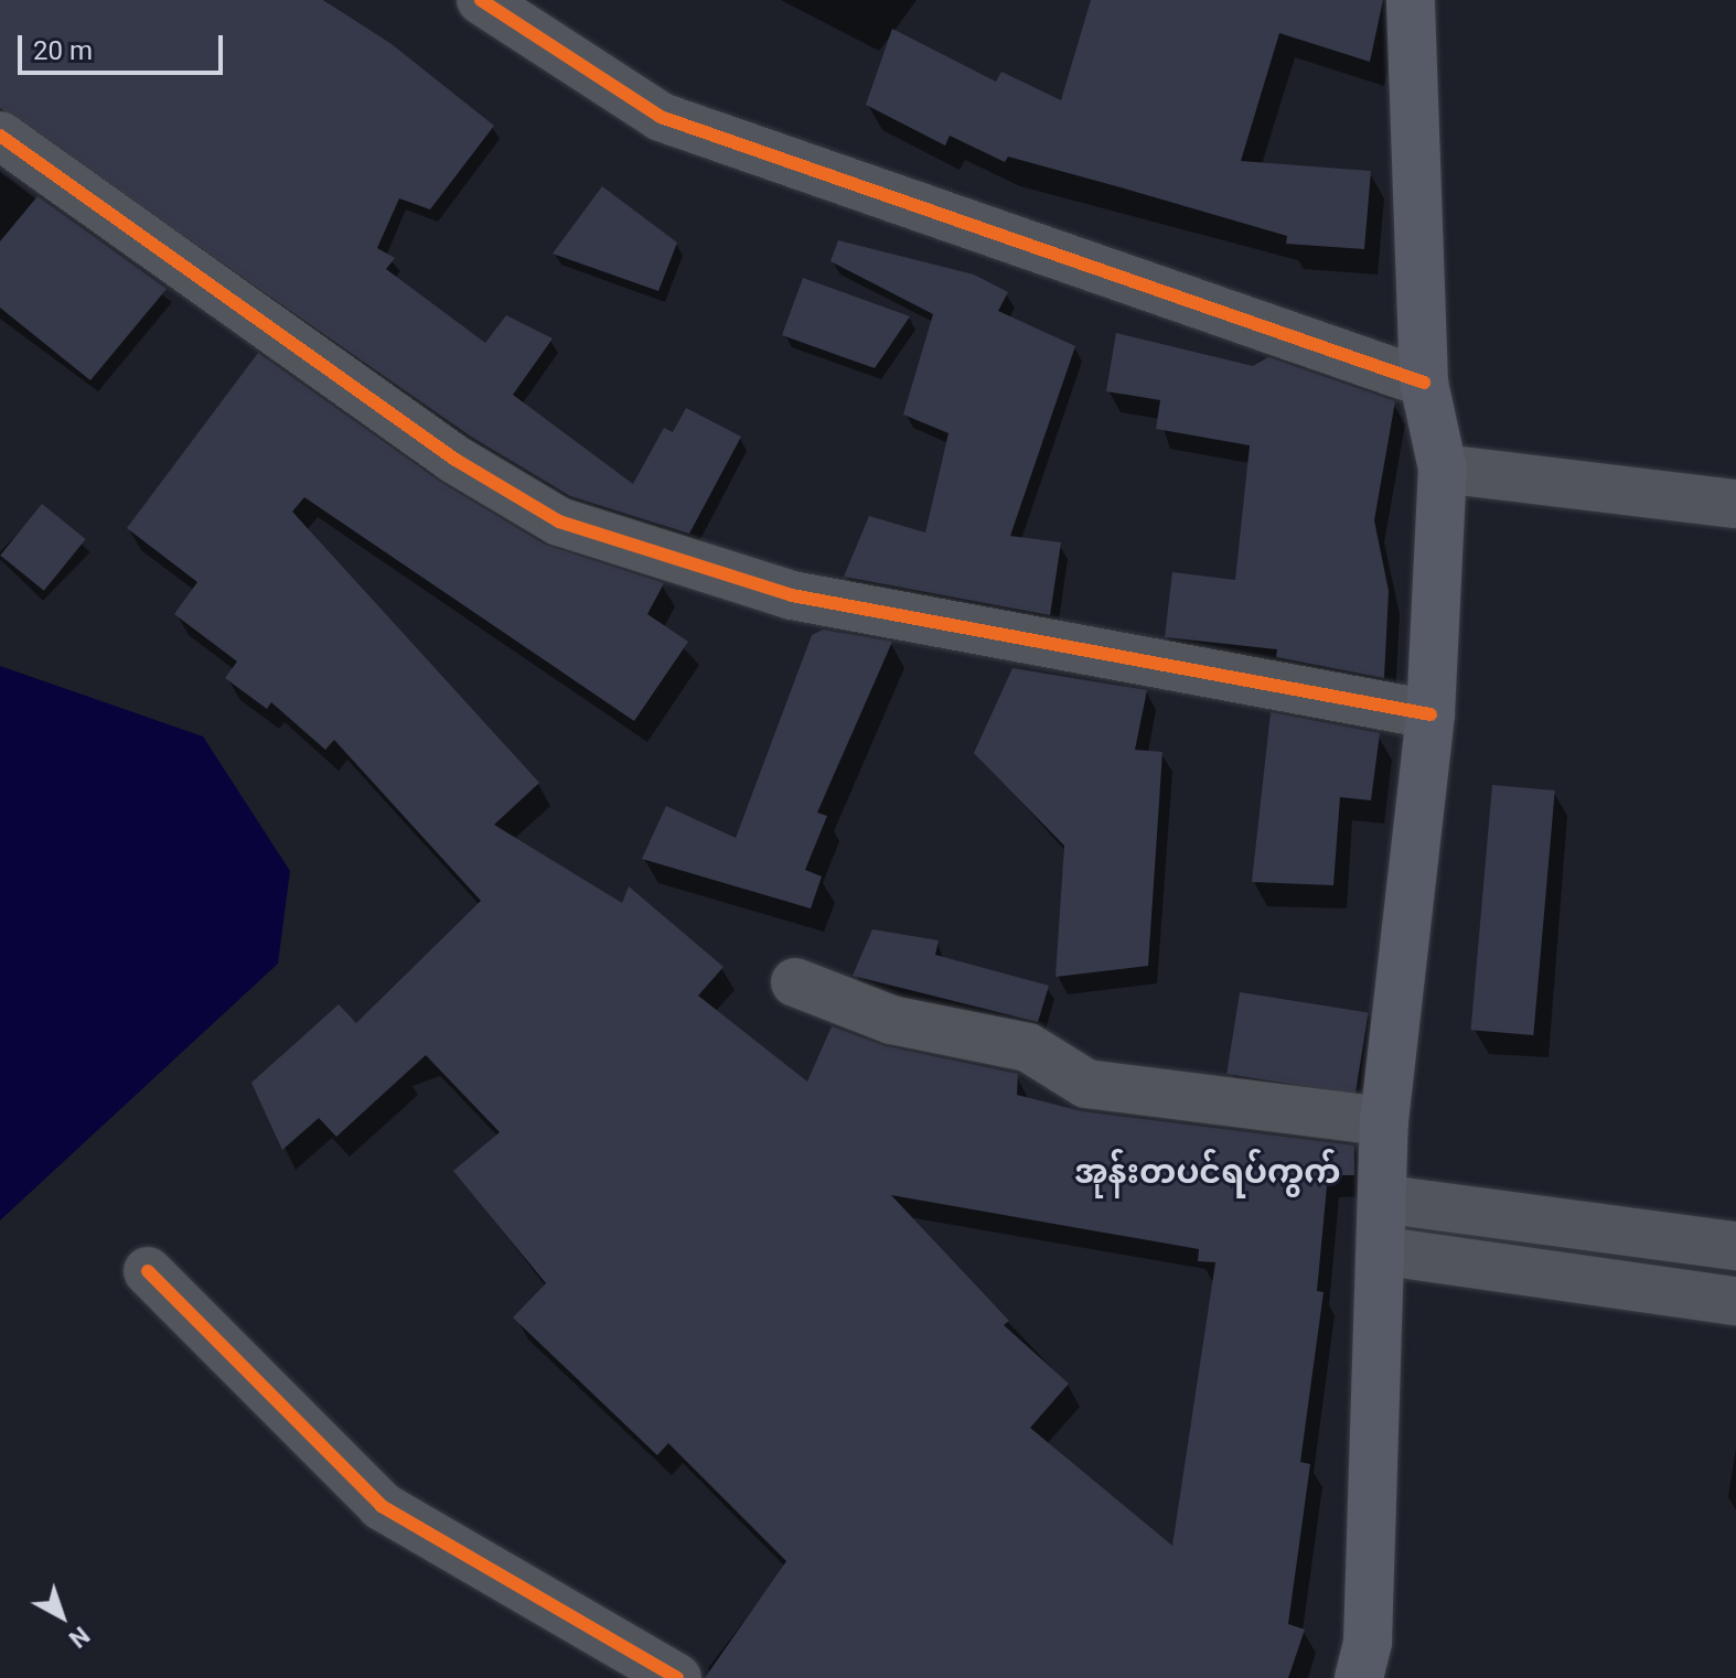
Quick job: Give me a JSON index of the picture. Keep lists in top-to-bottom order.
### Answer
{
  "districts": ["အုန်းတပင်ရပ်ကွက်"],
  "scale_bar": "20 m",
  "north": "bottom right"
}
